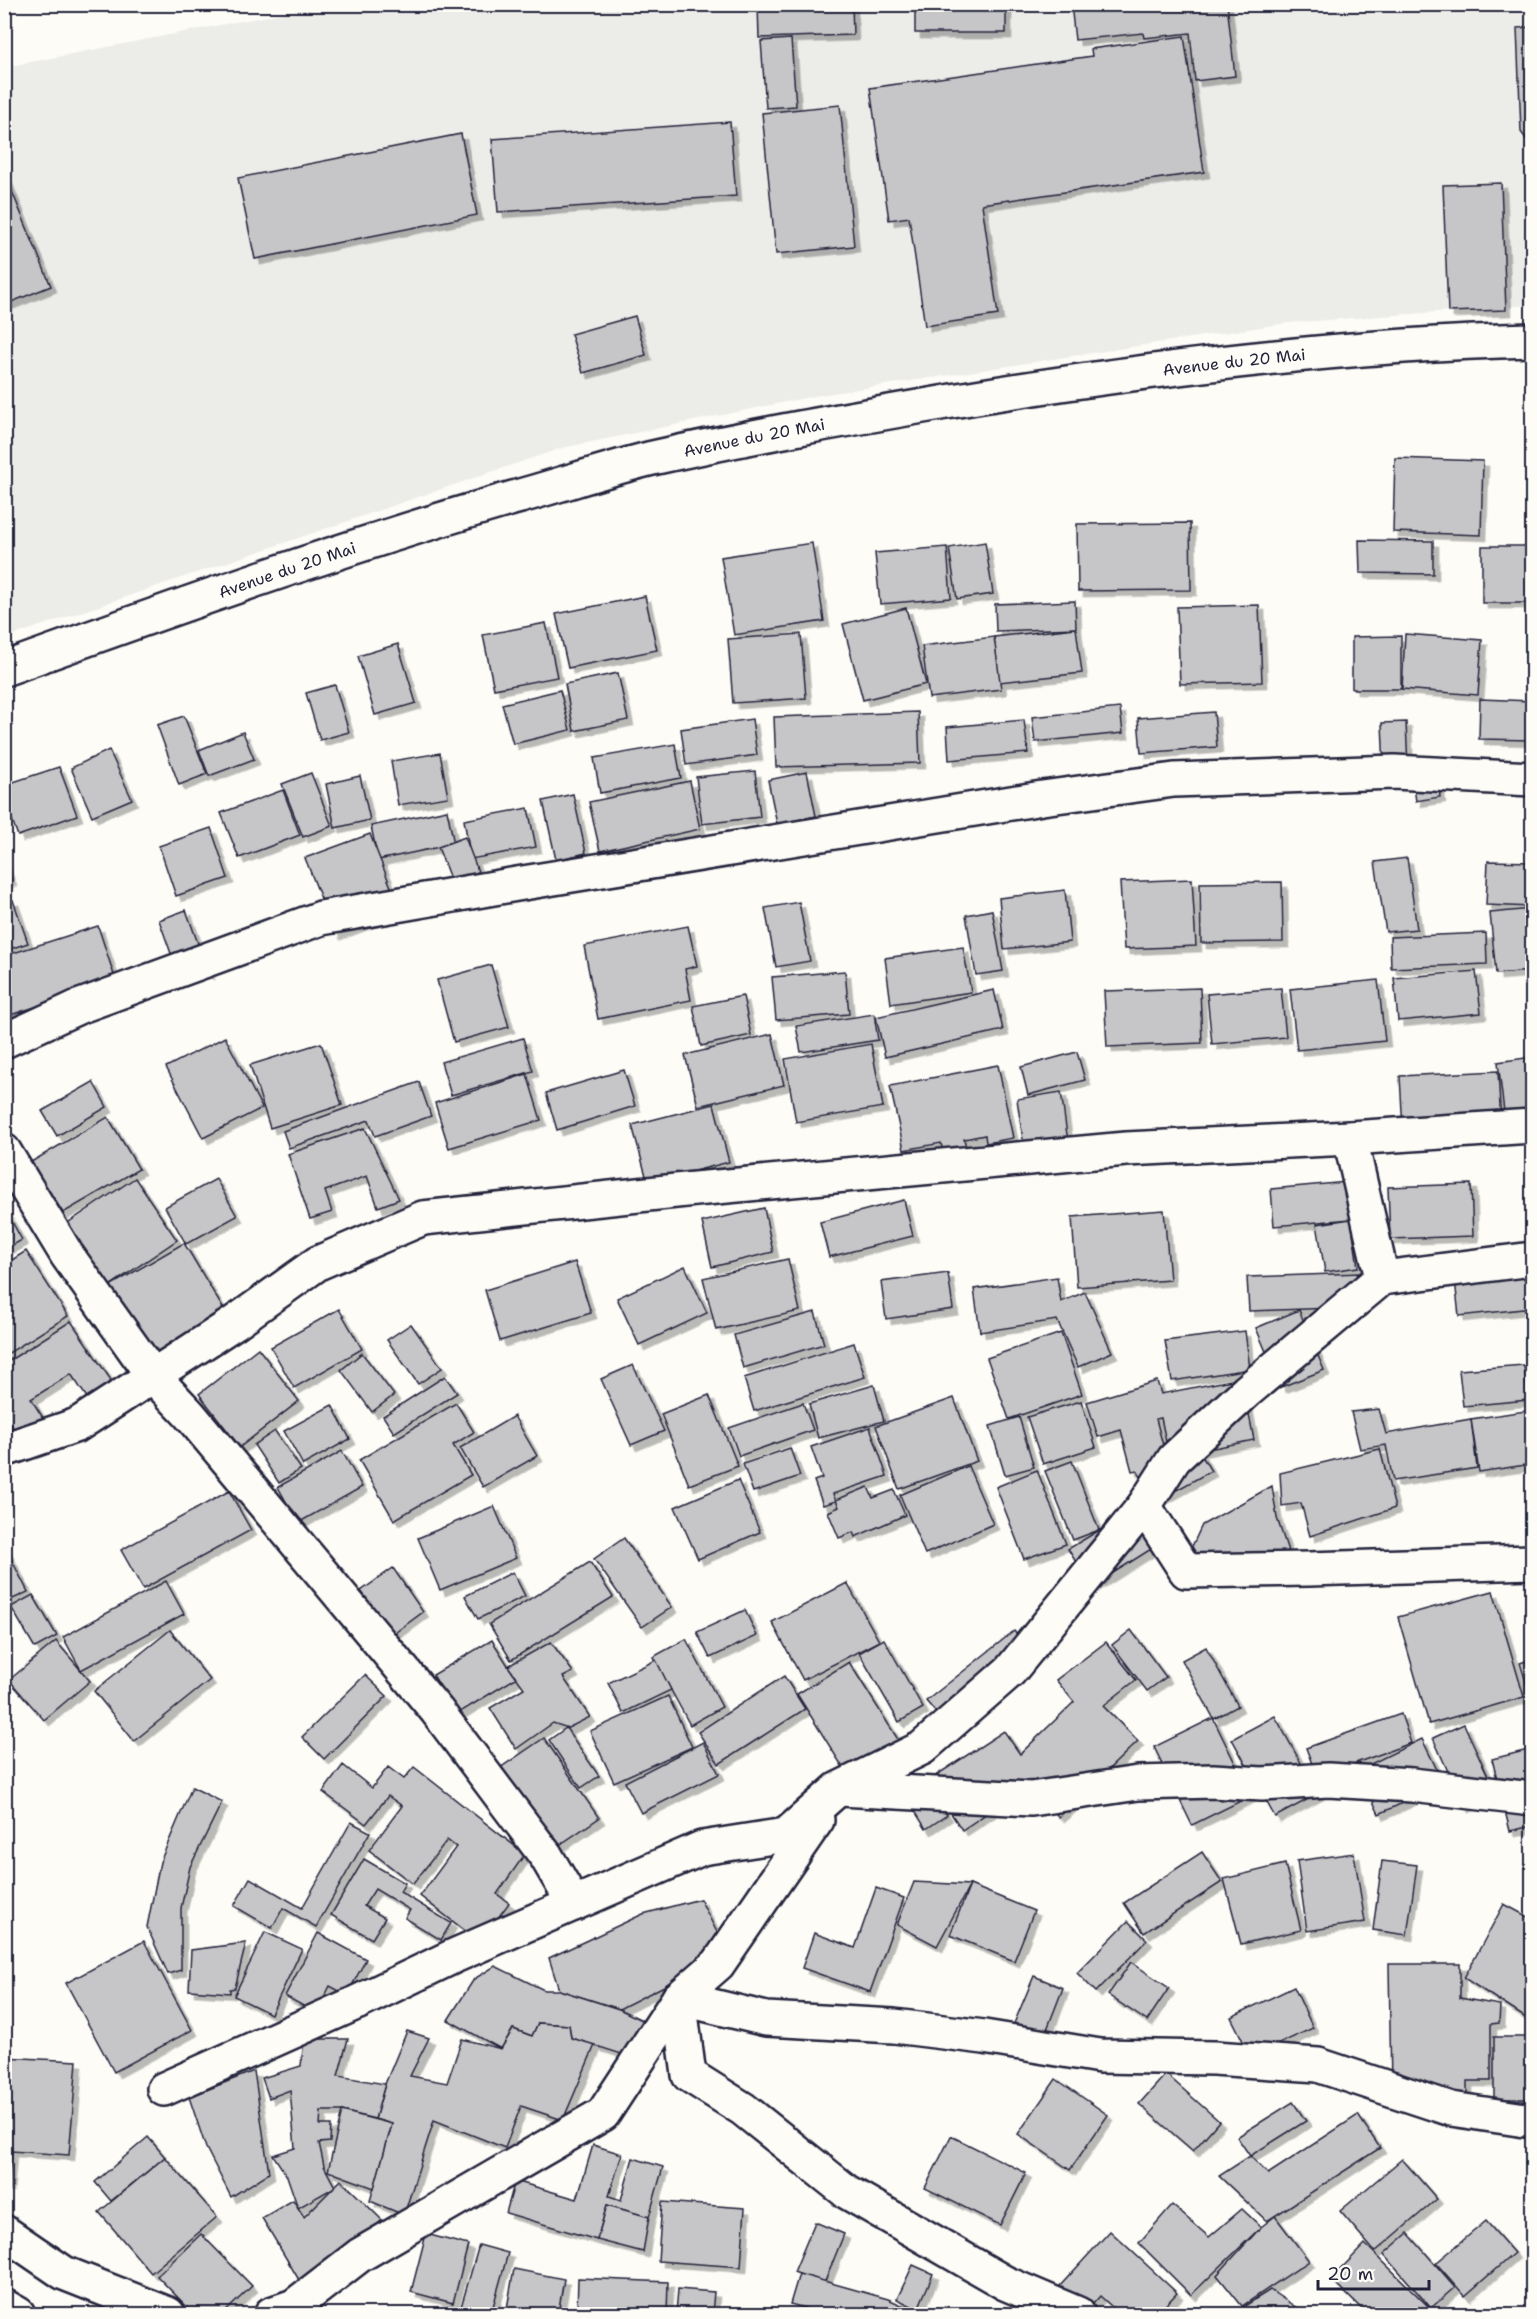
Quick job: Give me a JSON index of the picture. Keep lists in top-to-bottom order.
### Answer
{
  "streets": {
    "street": ["Avenue du 20 Mai"]
  },
  "scale_bar": "20 m"
}
